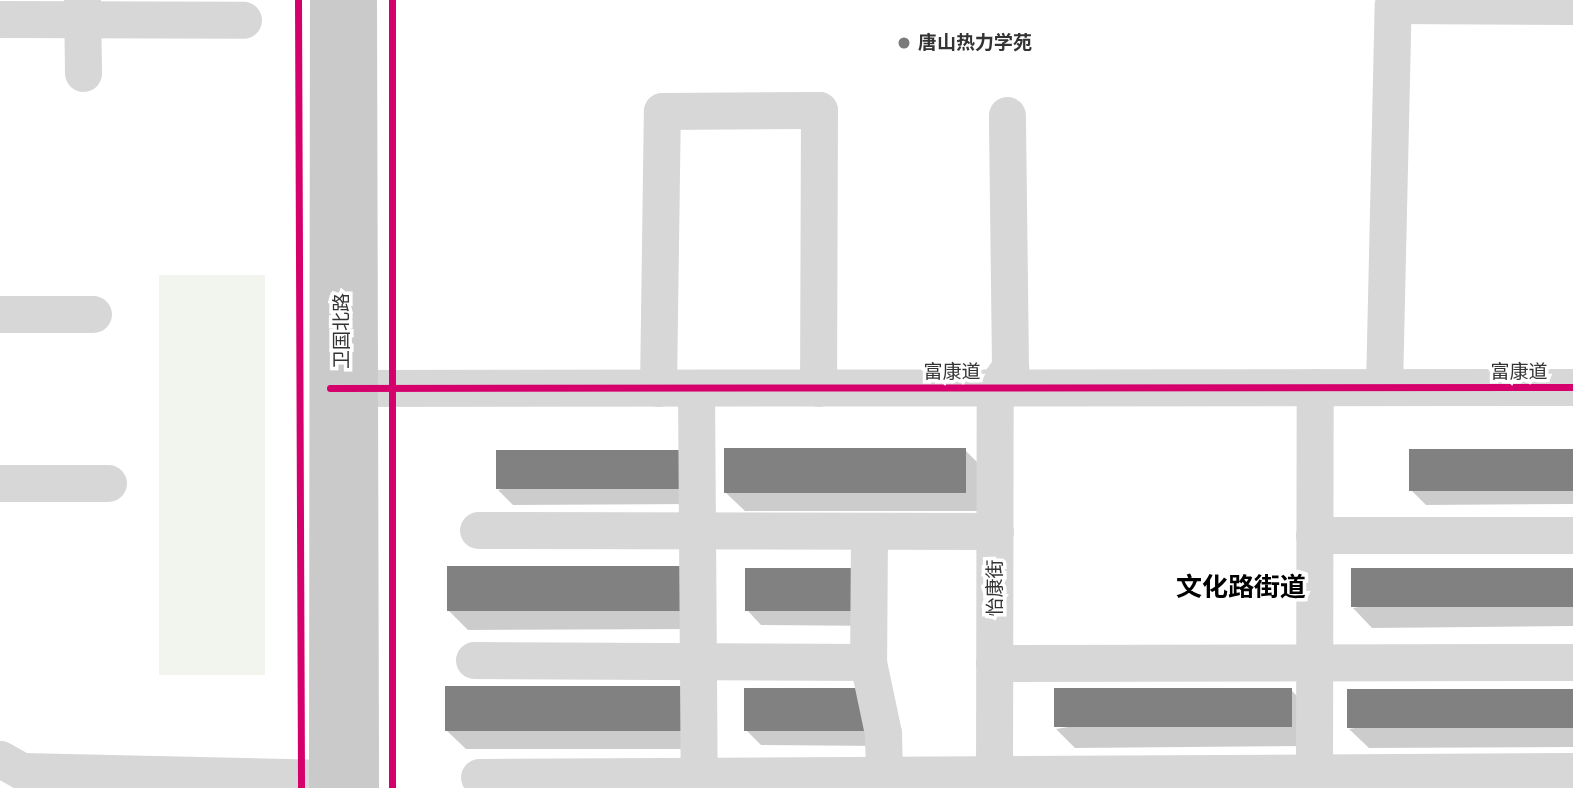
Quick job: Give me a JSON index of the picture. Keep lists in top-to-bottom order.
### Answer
{
  "streets": {
    "main road": ["卫国北路"],
    "street": ["富康道", "怡康街"]
  },
  "crossings": [
    ["卫国北路", "富康道"],
    ["富康道", "怡康街"]
  ],
  "districts": ["文化路街道"],
  "places": ["唐山热力学苑"]
}
